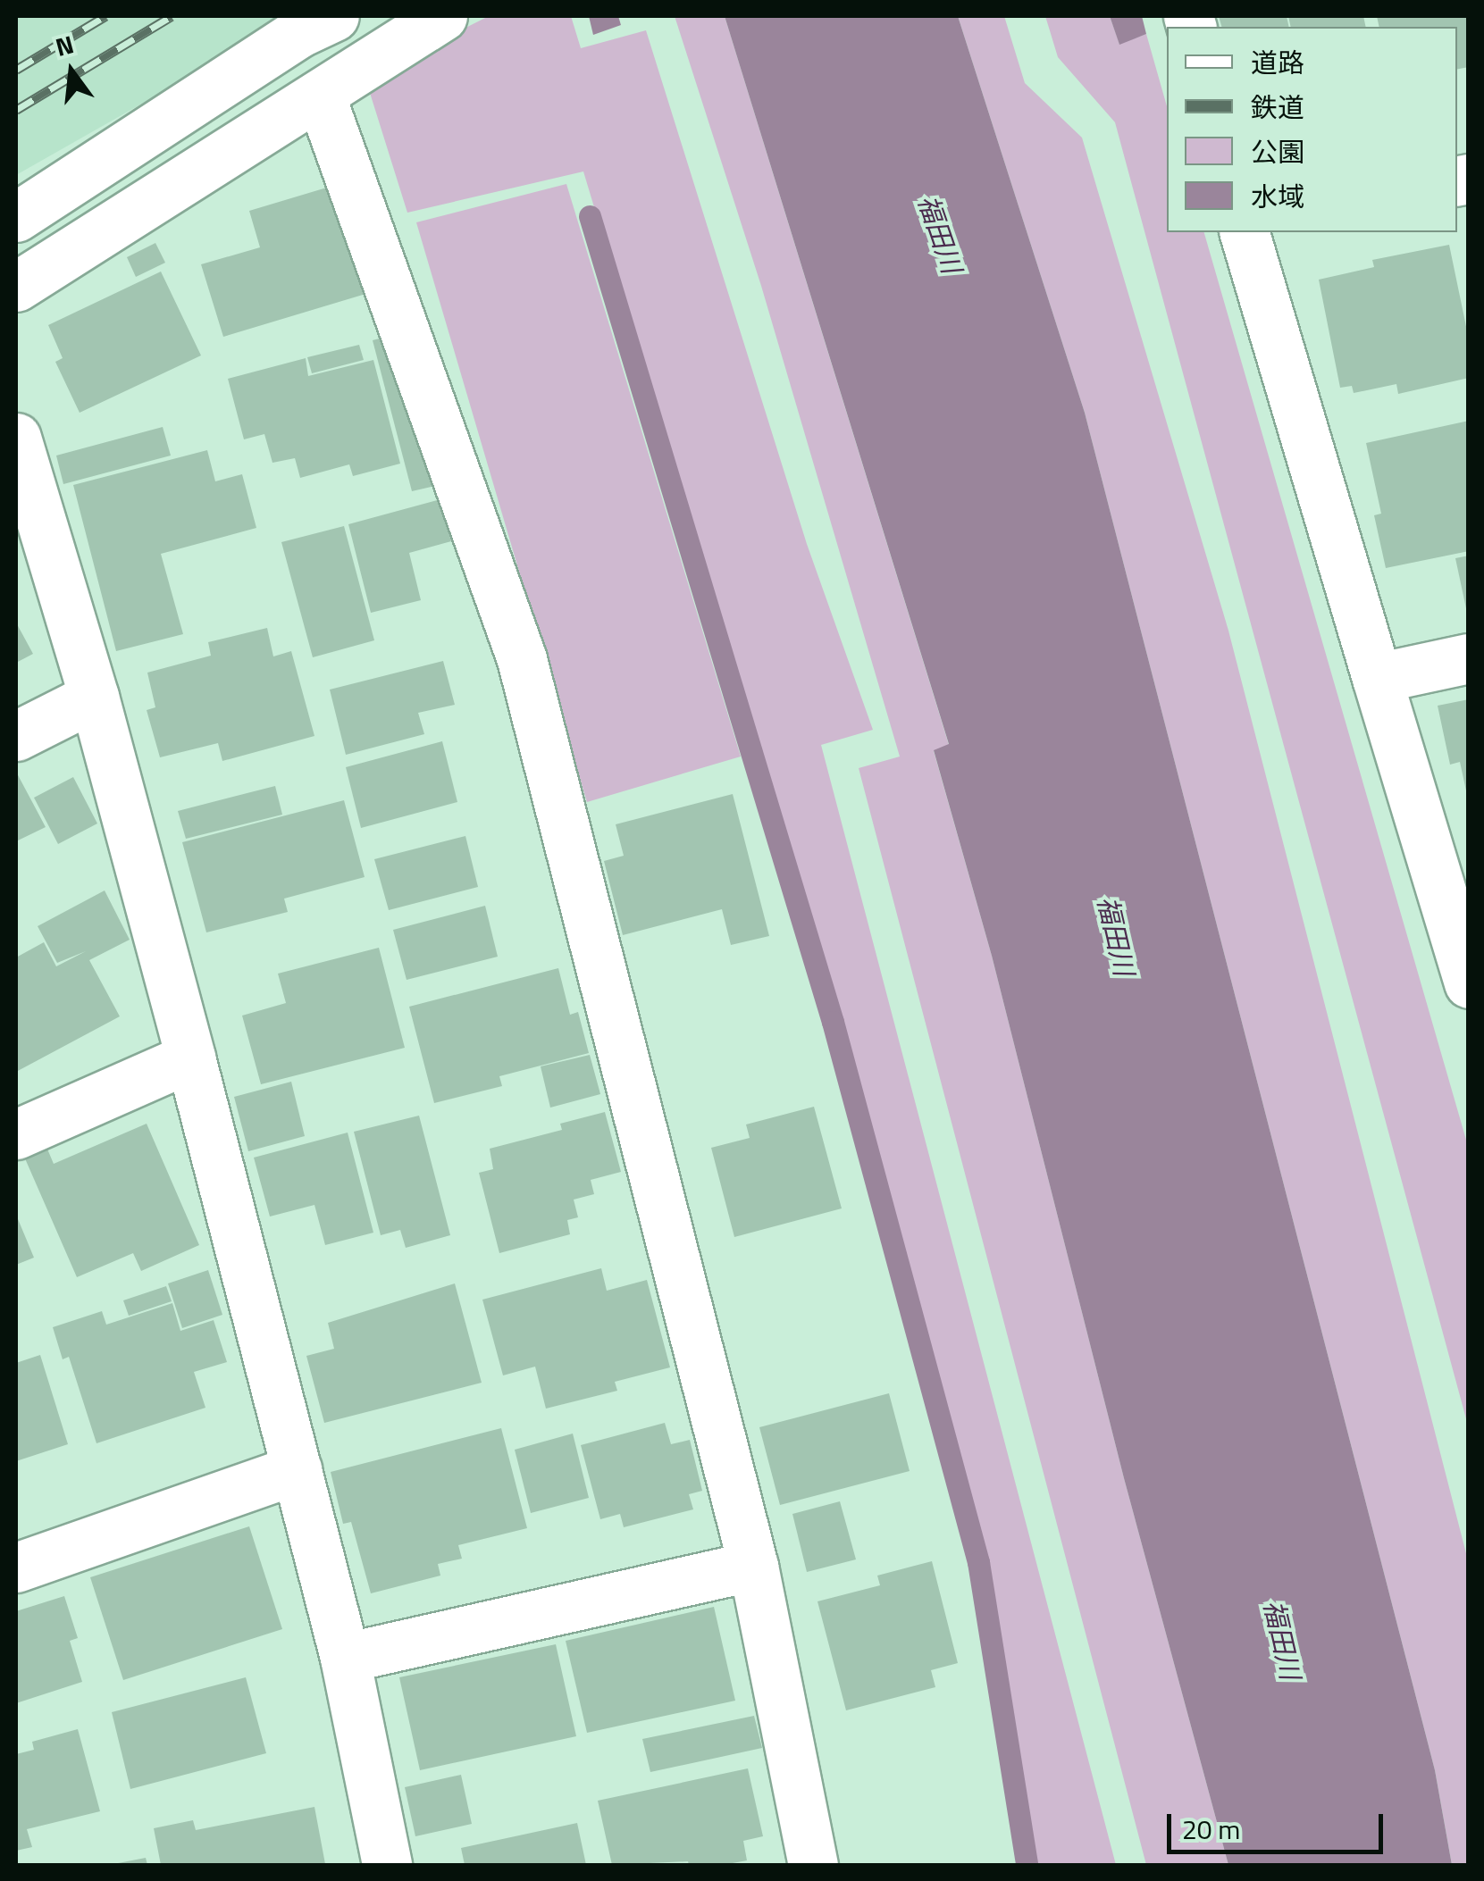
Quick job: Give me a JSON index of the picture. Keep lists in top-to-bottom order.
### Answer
{
  "water": ["福田川"],
  "legend": [
    "道路",
    "鉄道",
    "公園",
    "水域"
  ],
  "scale_bar": "20 m",
  "north": "top"
}
